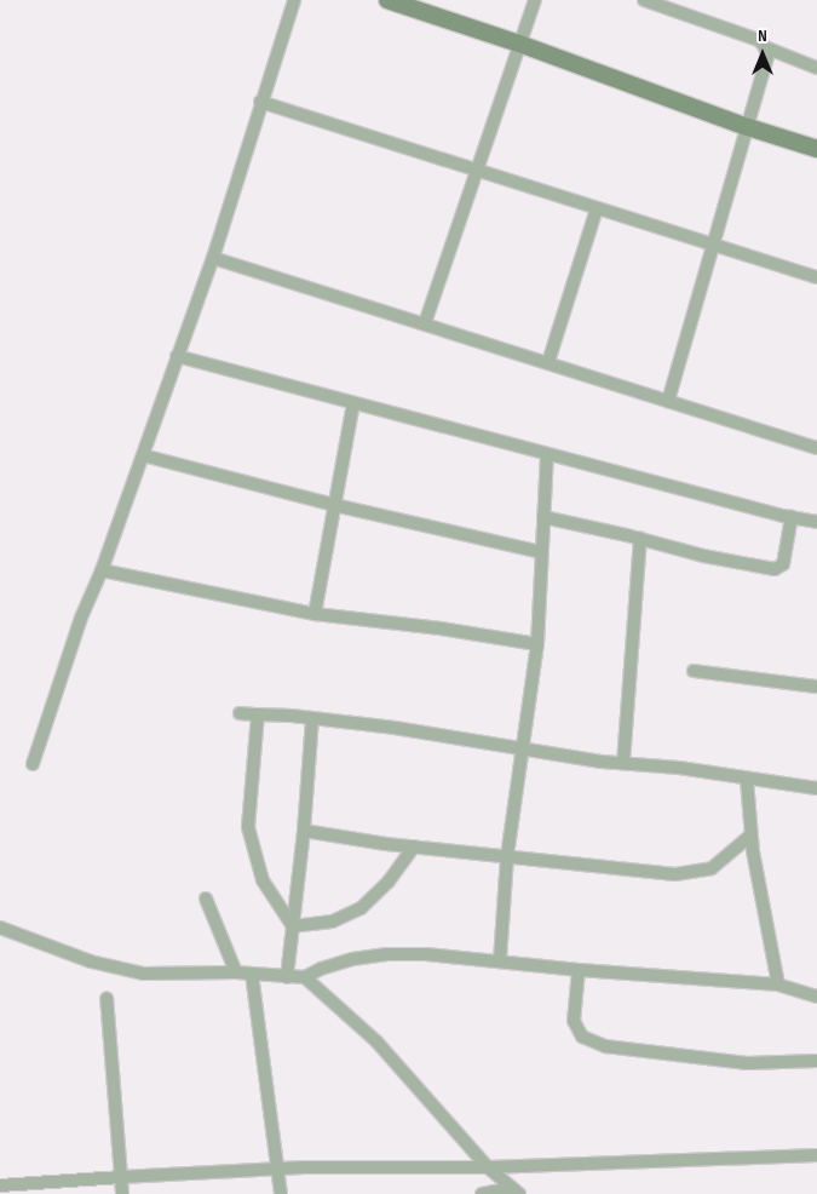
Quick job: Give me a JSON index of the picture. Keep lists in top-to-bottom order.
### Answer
{
  "north": "top"
}
